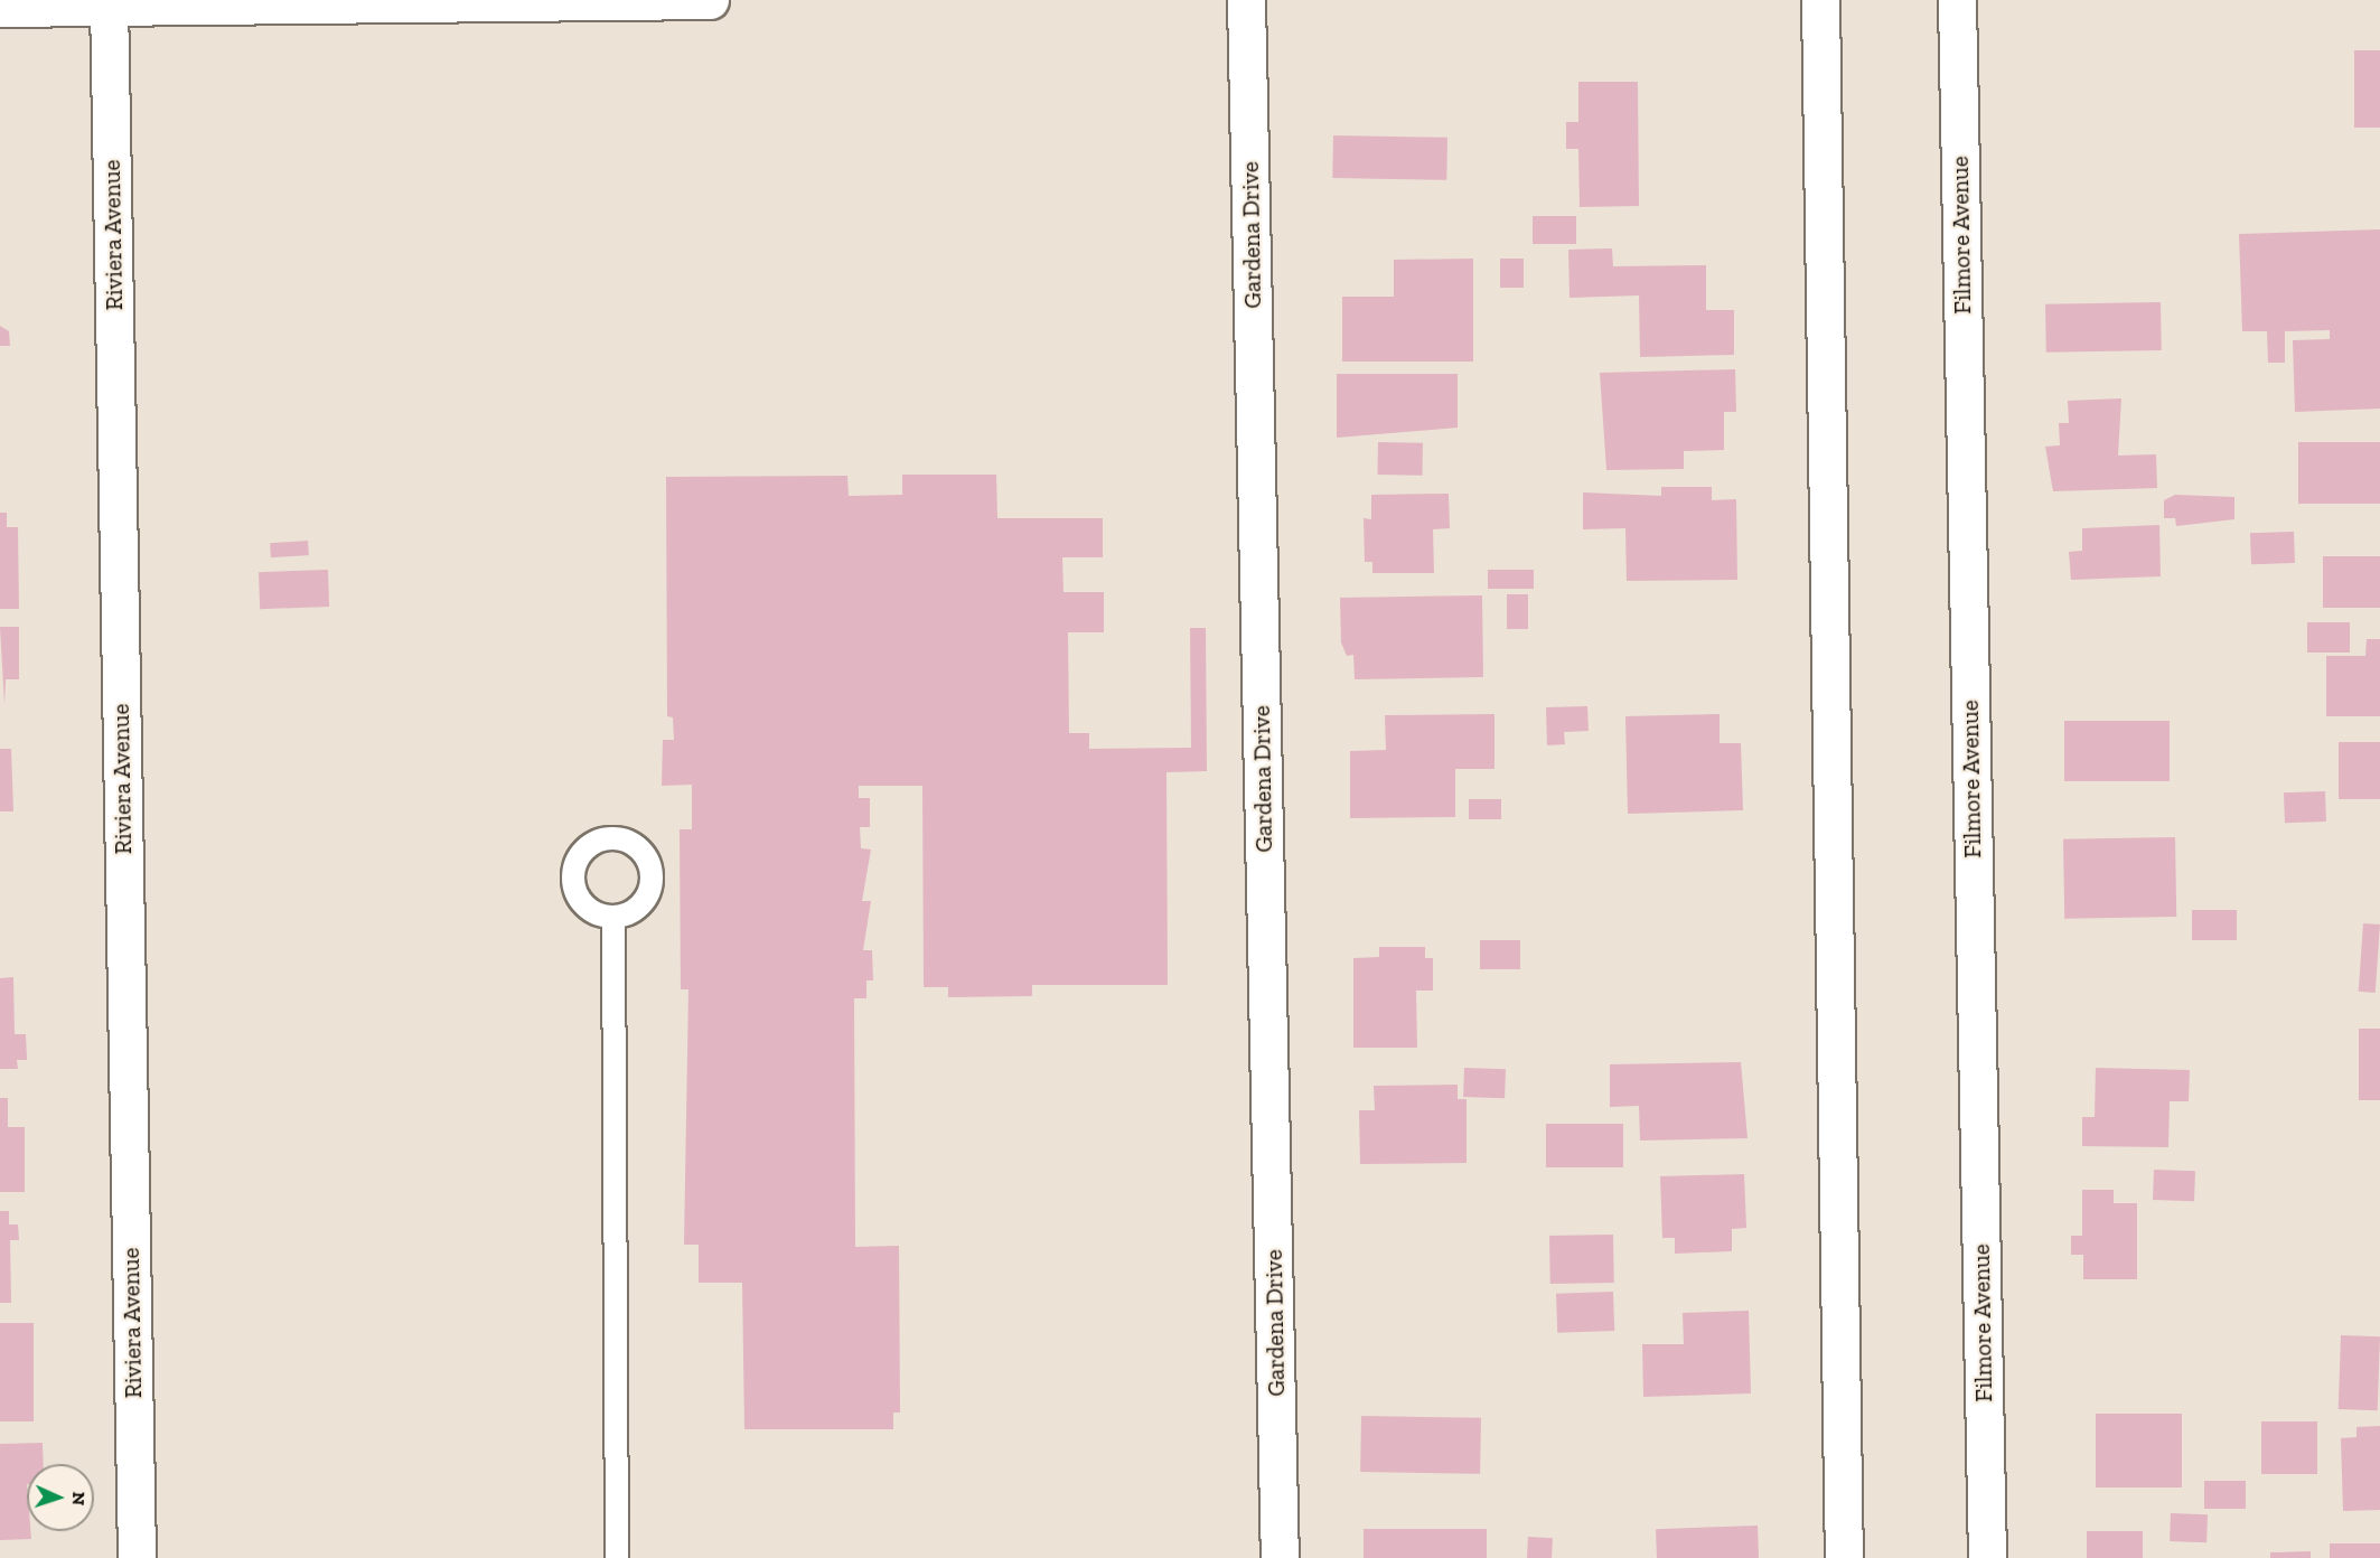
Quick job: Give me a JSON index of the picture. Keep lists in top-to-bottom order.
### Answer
{
  "streets": {
    "street": ["Riviera Avenue", "Gardena Drive", "Filmore Avenue"]
  },
  "north": "right"
}
